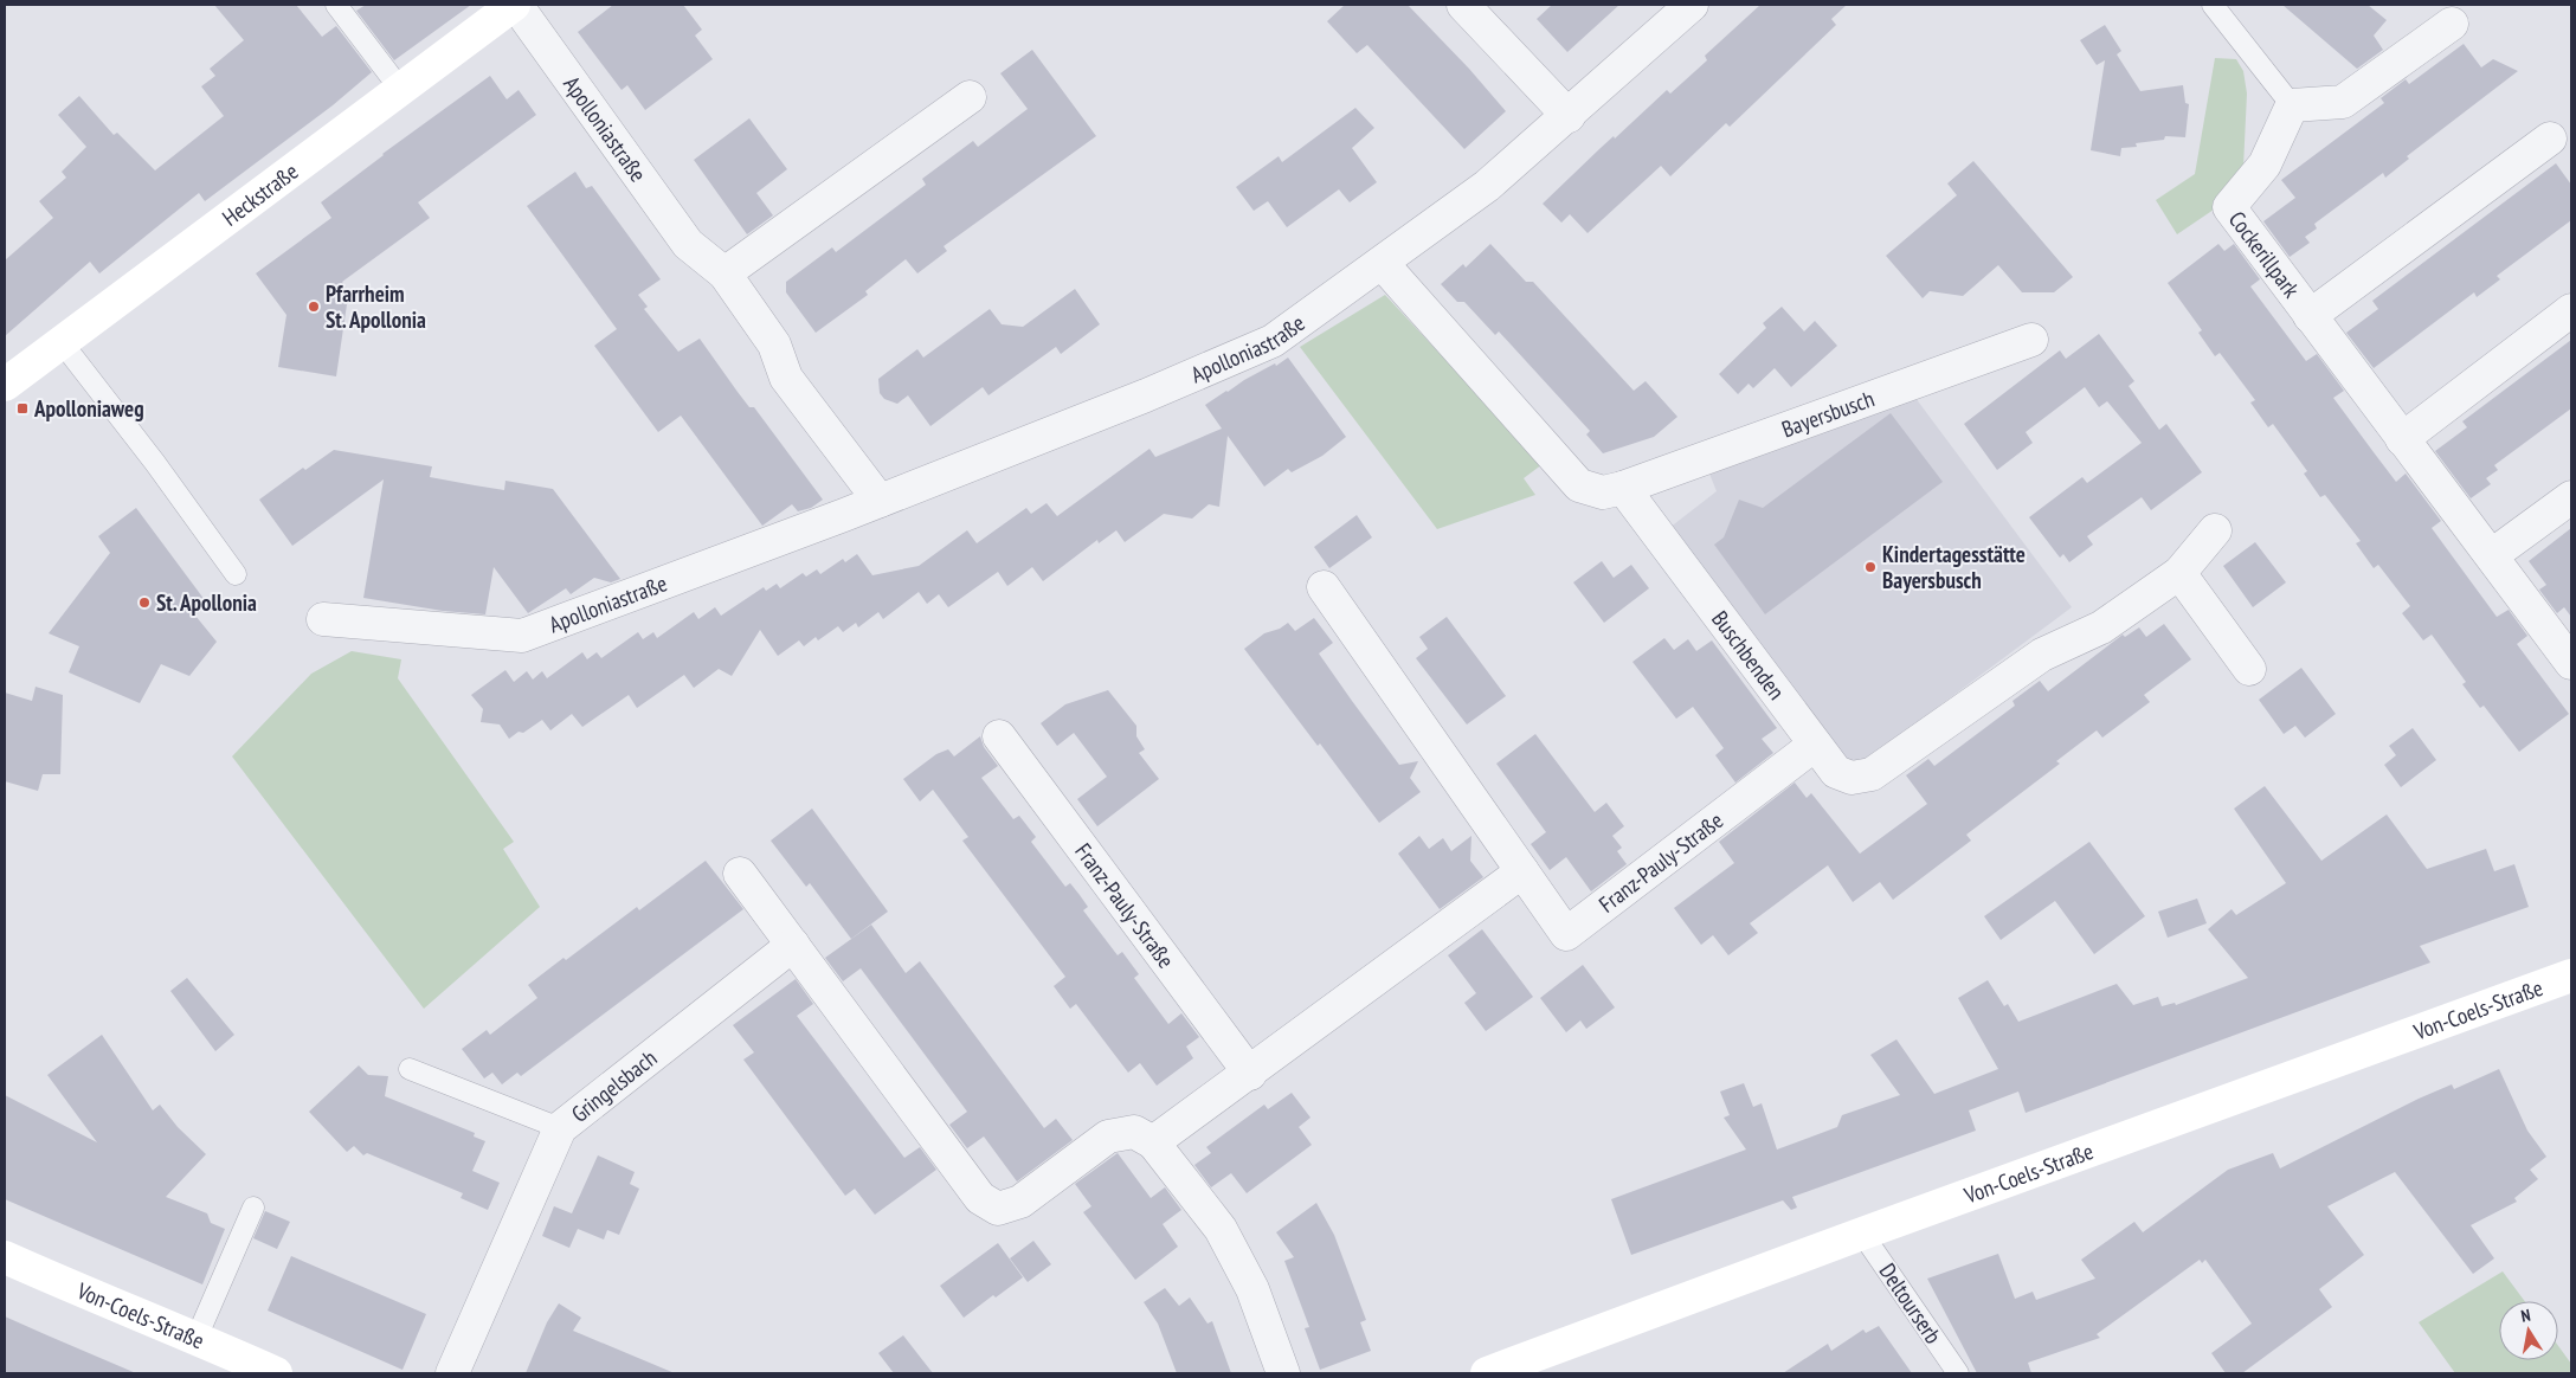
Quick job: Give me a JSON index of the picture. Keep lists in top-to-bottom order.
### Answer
{
  "streets": {
    "main road": ["Heckstraße", "Von-Coels-Straße"],
    "street": [
      "Apolloniastraße",
      "Cockerillpark",
      "Bayersbusch",
      "Buschbenden",
      "Franz-Pauly-Straße",
      "Gringelsbach"
    ],
    "lane": ["Deltourserb"]
  },
  "crossings": [
    ["Apolloniastraße", "Heckstraße"],
    ["Bayersbusch", "Buschbenden"],
    ["Buschbenden", "Franz-Pauly-Straße"],
    ["Von-Coels-Straße", "Deltourserb"]
  ],
  "places": {
    "other": ["Pfarrheim St. Apollonia", "Kindertagesstätte Bayersbusch", "St. Apollonia"],
    "transit": ["Apolloniaweg"]
  },
  "north": "top"
}
